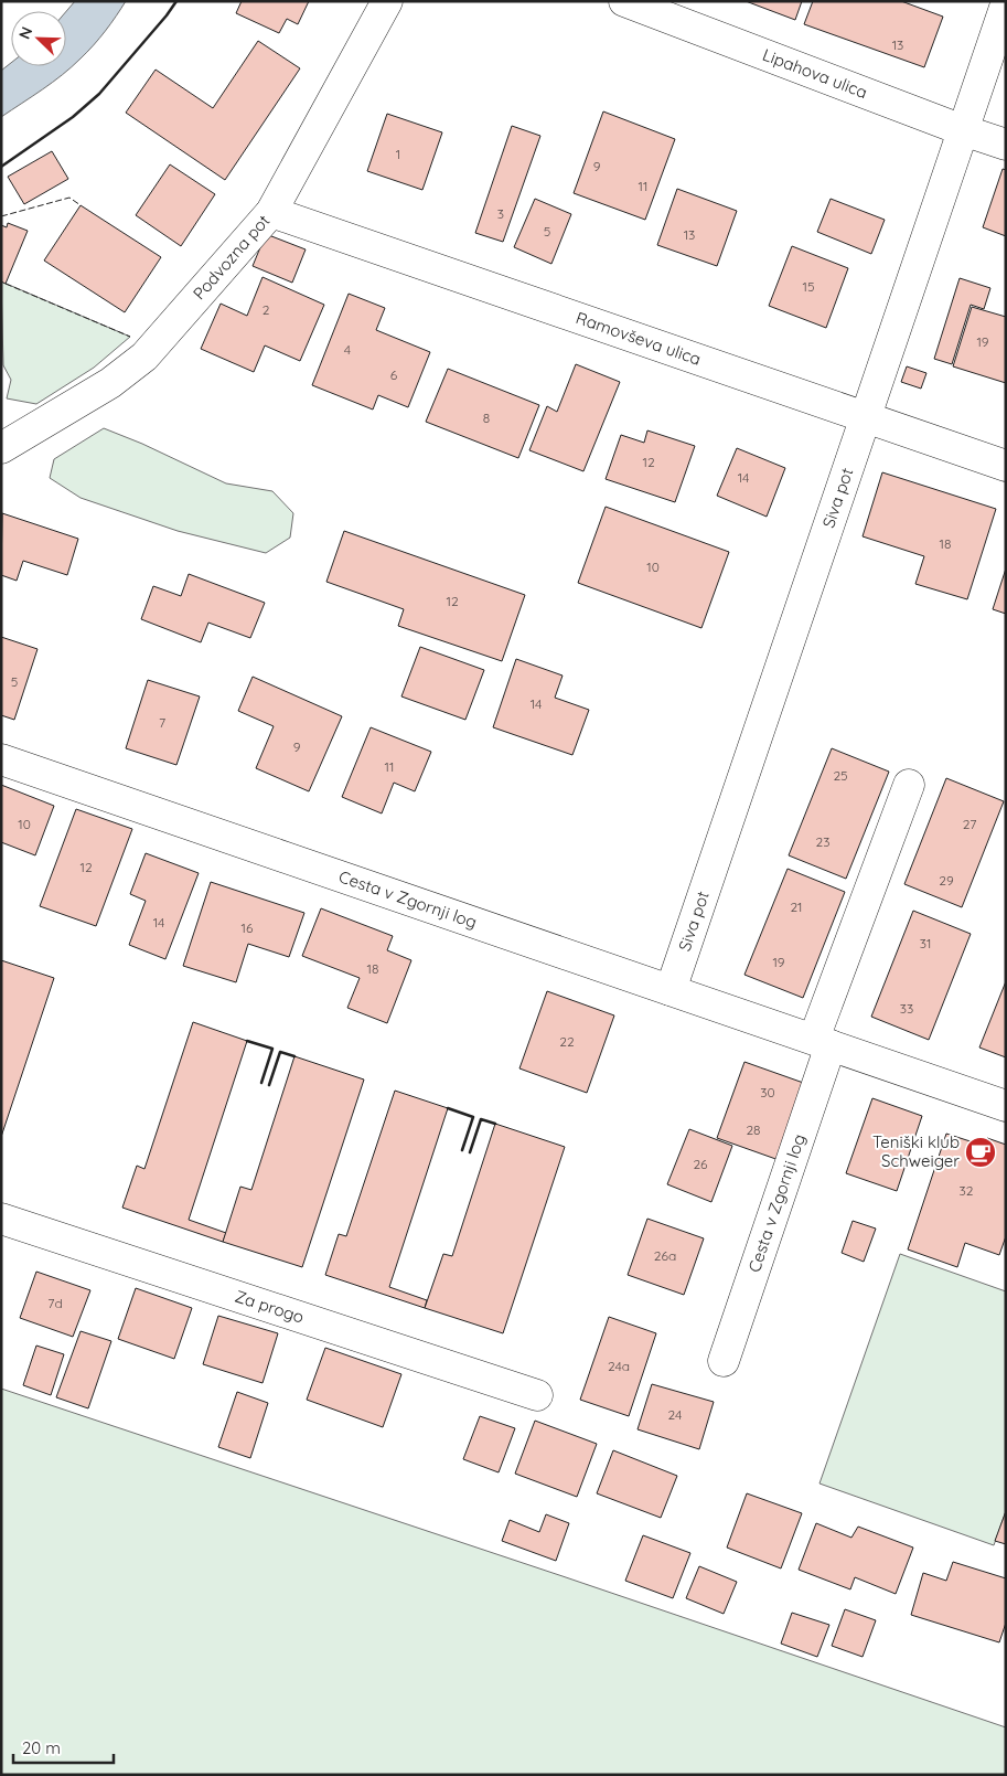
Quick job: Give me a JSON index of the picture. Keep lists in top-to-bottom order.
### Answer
{
  "streets": {
    "street": [
      "Lipahova ulica",
      "Podvozna pot",
      "Ramovševa ulica",
      "Siva pot",
      "Cesta v Zgornji log",
      "Za progo"
    ]
  },
  "crossings": [
    ["Lipahova ulica", "Siva pot"],
    ["Podvozna pot", "Ramovševa ulica"],
    ["Ramovševa ulica", "Siva pot"],
    ["Siva pot", "Cesta v Zgornji log"]
  ],
  "places": {
    "cafe": ["Teniški klub Schweiger"]
  },
  "house_numbers": [
    "13",
    "1",
    "9",
    "11",
    "3",
    "5",
    "13",
    "15",
    "2",
    "19",
    "4",
    "6",
    "8",
    "12",
    "14",
    "18",
    "10",
    "12",
    "5",
    "14",
    "7",
    "9",
    "11",
    "25",
    "10",
    "27",
    "23",
    "12",
    "29",
    "21",
    "14",
    "16",
    "31",
    "19",
    "18",
    "33",
    "22",
    "30",
    "28",
    "26",
    "32",
    "26a",
    "7d",
    "24a",
    "24"
  ],
  "scale_bar": "20 m",
  "north": "top left"
}
